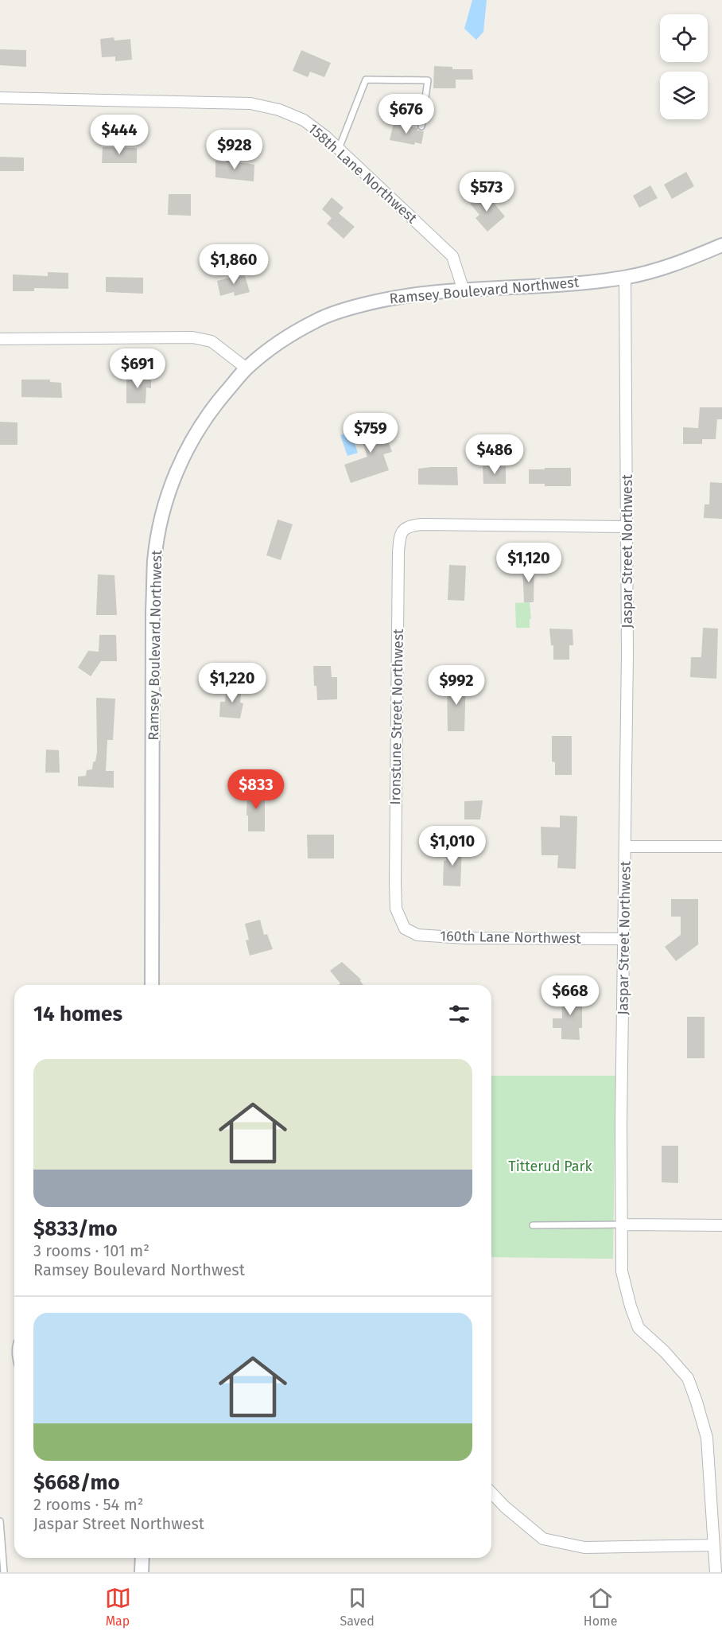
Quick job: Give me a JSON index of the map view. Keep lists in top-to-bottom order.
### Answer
{
  "streets": {
    "street": [
      "158th Lane Northwest",
      "Ramsey Boulevard Northwest",
      "Jaspar Street Northwest",
      "Ironstune Street Northwest",
      "160th Lane Northwest"
    ]
  },
  "crossings": [
    ["158th Lane Northwest", "Ramsey Boulevard Northwest"],
    ["Ramsey Boulevard Northwest", "Jaspar Street Northwest"],
    ["Jaspar Street Northwest", "Ironstune Street Northwest"],
    ["Jaspar Street Northwest", "160th Lane Northwest"],
    ["Ironstune Street Northwest", "160th Lane Northwest"]
  ],
  "parks": ["Titterud Park"],
  "page": {
    "price": [
      "$676",
      "$444",
      "$928",
      "$573",
      "$1,860",
      "$691",
      "$759",
      "$486",
      "$1,120",
      "$1,220",
      "$992",
      "$833",
      "$1,010",
      "$668"
    ],
    "heading": "14 homes",
    "list": [
      {
        "name": "$833/mo",
        "note": "3 rooms · 101 m² · Ramsey Boulevard Northwest"
      },
      {
        "name": "$668/mo",
        "note": "2 rooms · 54 m² · Jaspar Street Northwest"
      }
    ],
    "tabs": ["Map", "Saved", "Home"]
  }
}
